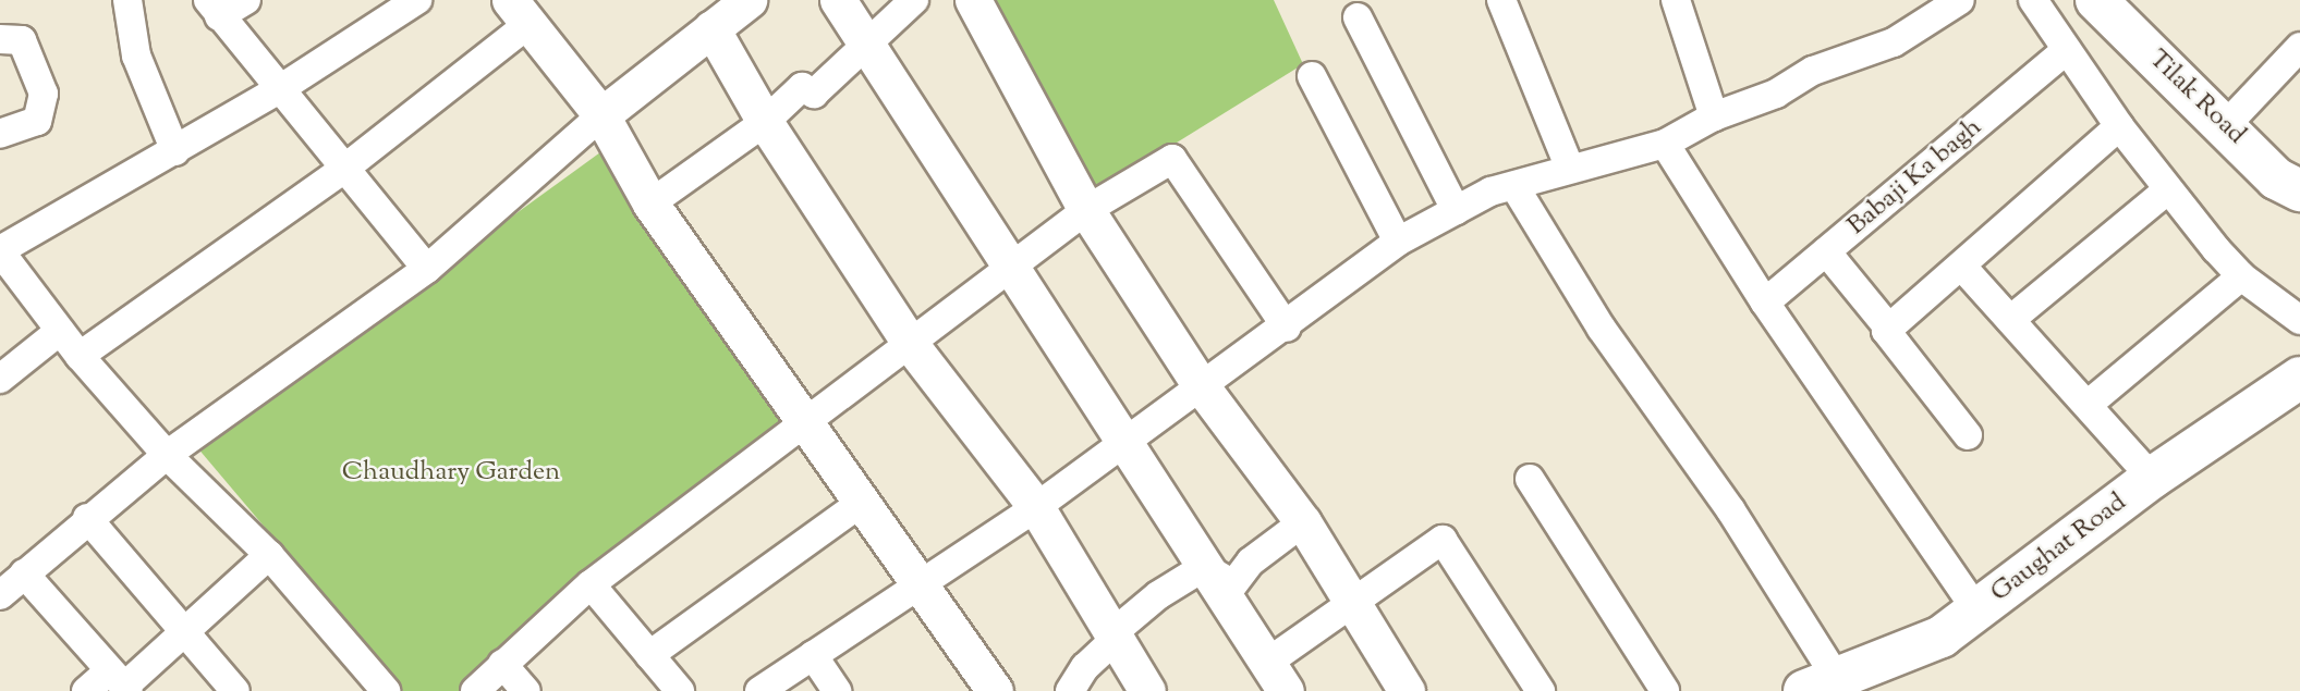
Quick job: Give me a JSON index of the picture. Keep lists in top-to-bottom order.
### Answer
{
  "streets": {
    "main road": ["Tilak Road", "Gaughat Road"],
    "street": ["Babaji Ka bagh"]
  },
  "parks": ["Chaudhary Garden"]
}
